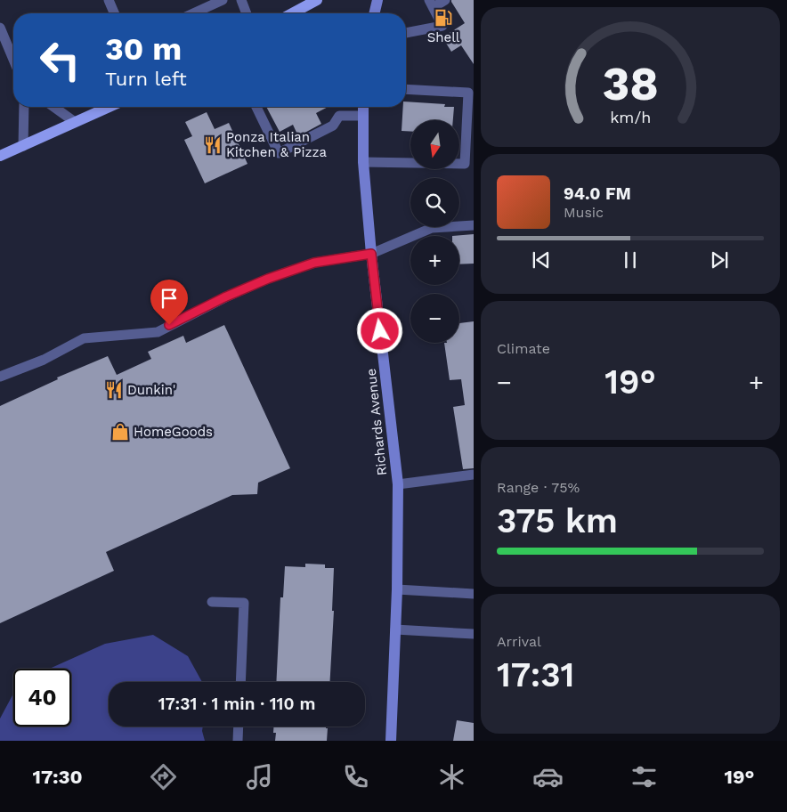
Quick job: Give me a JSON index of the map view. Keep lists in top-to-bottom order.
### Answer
{
  "streets": {
    "street": ["Richards Avenue"]
  },
  "places": {
    "fuel station": ["Shell"],
    "restaurant": ["Ponza Italian Kitchen & Pizza", "Dunkin'"],
    "shop": ["HomeGoods"]
  },
  "north": "bottom",
  "page": {
    "turn": ["30 m", "Turn left"],
    "map_buttons": ["+", "−"],
    "song": ["94.0 FM", "Music"],
    "tile": [
      "Climate",
      ["Range · 75%", "375 km"],
      ["Arrival", "17:31"]
    ],
    "heat": ["−", "19°", "+"],
    "limit": "40",
    "trip": "17:31 · 1 min · 110 m",
    "tabs": ["17:30", "19°"],
    "gauge": ["38", "km/h"]
  }
}
